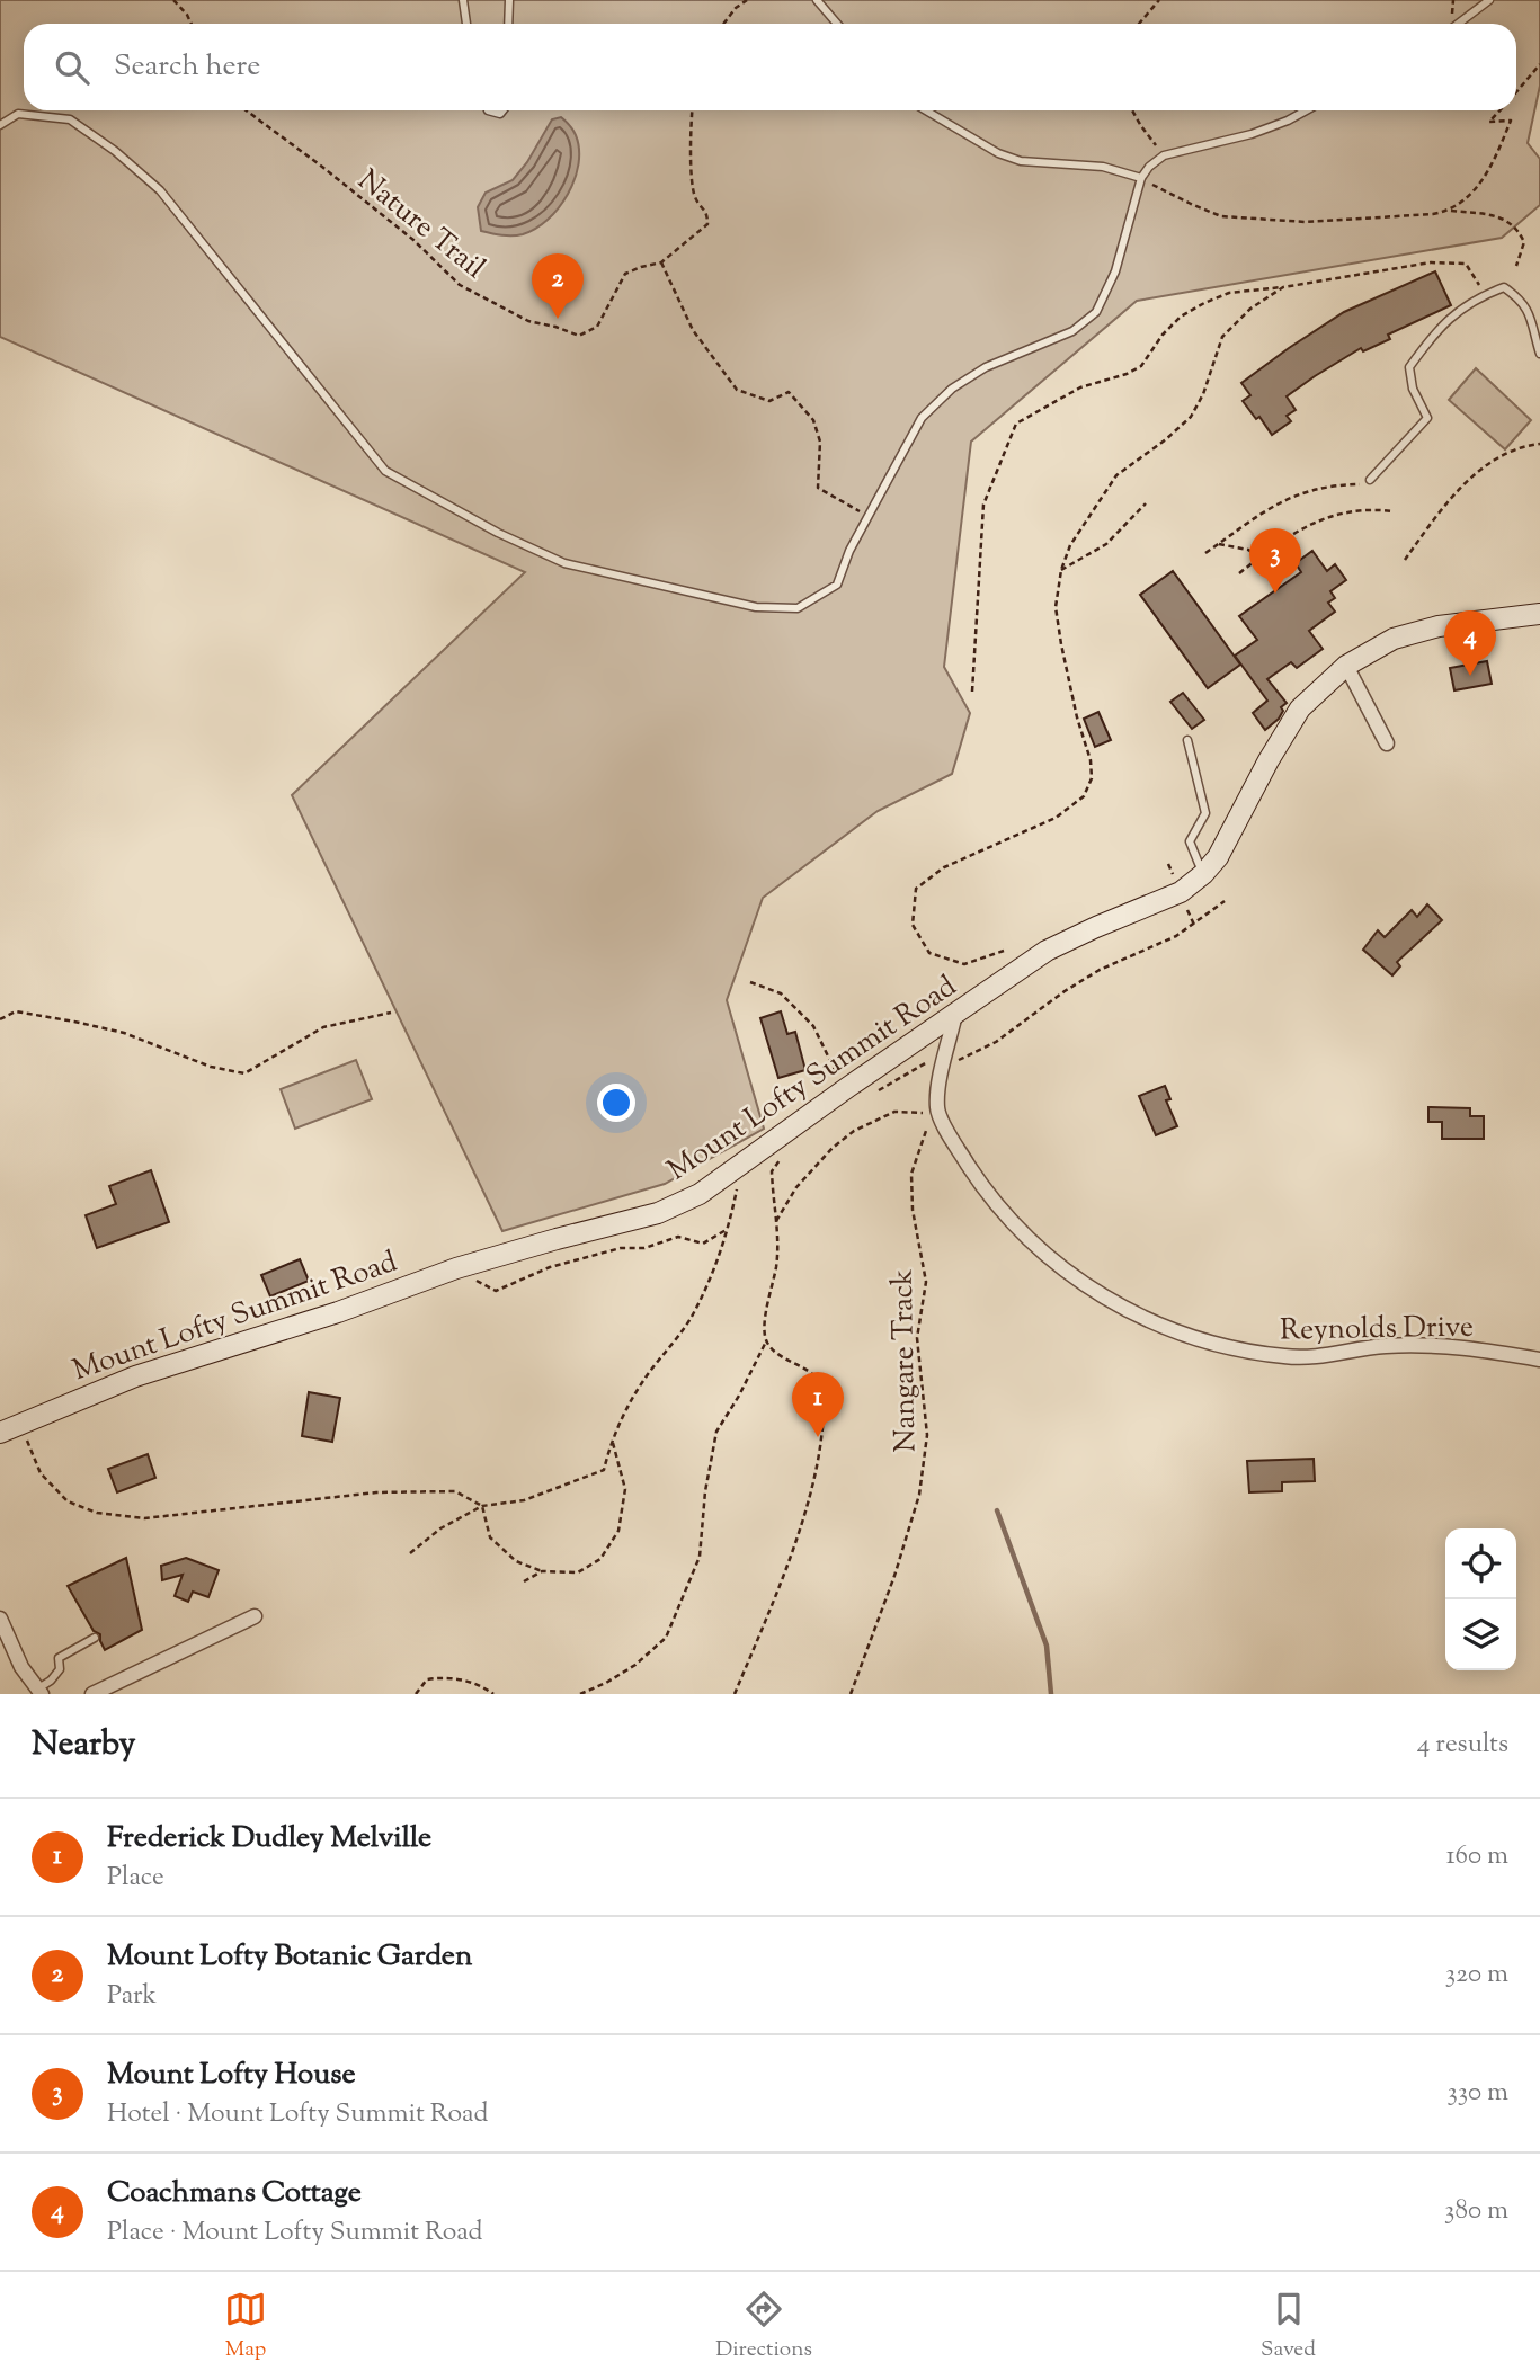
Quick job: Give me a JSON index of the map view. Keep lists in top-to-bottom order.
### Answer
{
  "streets": {
    "main road": ["Mount Lofty Summit Road"],
    "street": ["Reynolds Drive"],
    "path": ["Nature Trail", "Nangare Track"]
  },
  "crossings": [
    ["Mount Lofty Summit Road", "Reynolds Drive"]
  ],
  "page": {
    "search": "Search here",
    "pins": [
      "2",
      "3",
      "4",
      "1"
    ],
    "heading": ["Nearby", "4 results"],
    "list": [
      {
        "mark": "1",
        "name": "Frederick Dudley Melville",
        "note": "Place",
        "value": "160 m"
      },
      {
        "mark": "2",
        "name": "Mount Lofty Botanic Garden",
        "note": "Park",
        "value": "320 m"
      },
      {
        "mark": "3",
        "name": "Mount Lofty House",
        "note": "Hotel · Mount Lofty Summit Road",
        "value": "330 m"
      },
      {
        "mark": "4",
        "name": "Coachmans Cottage",
        "note": "Place · Mount Lofty Summit Road",
        "value": "380 m"
      }
    ],
    "nav": ["Map", "Directions", "Saved"]
  }
}
